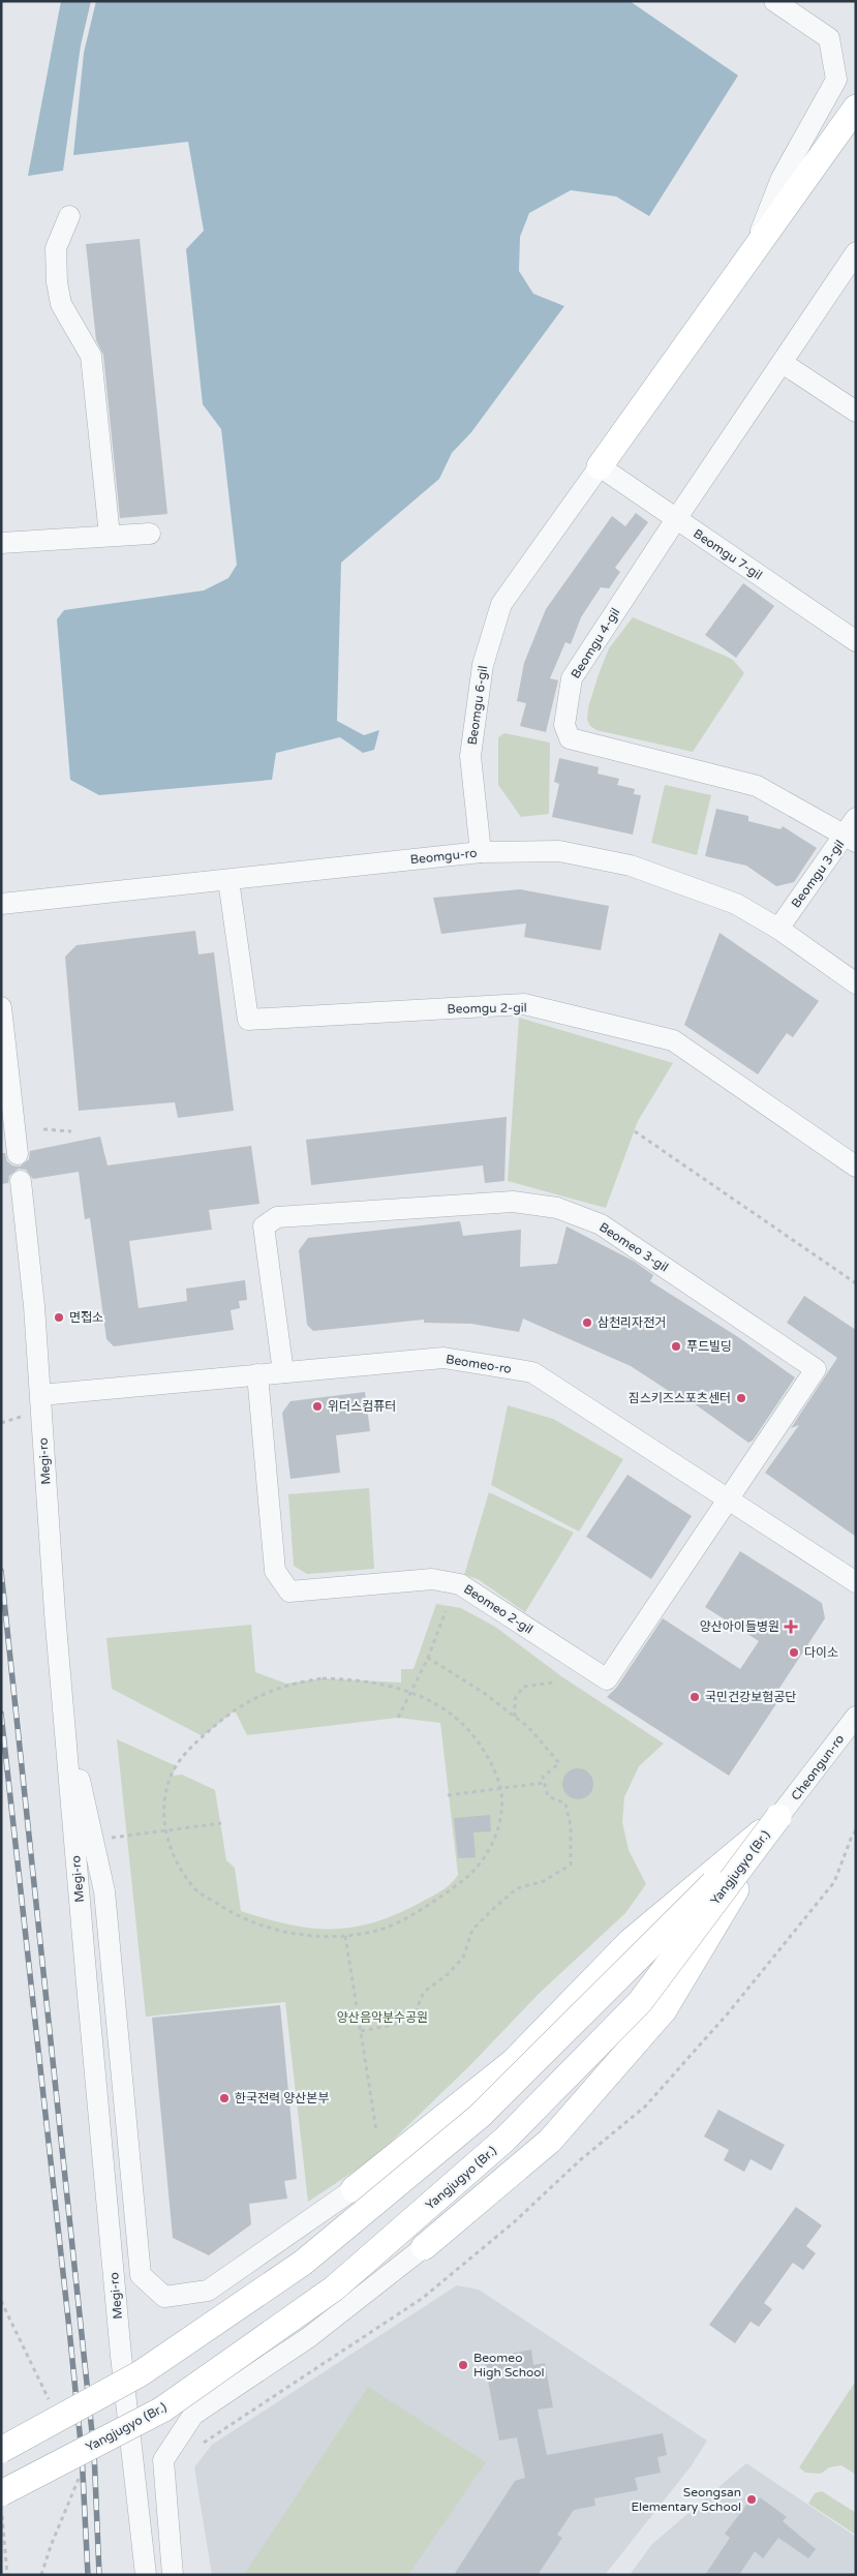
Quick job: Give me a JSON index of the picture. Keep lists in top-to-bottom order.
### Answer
{
  "streets": {
    "main road": ["Yangjugyo (Br.)"],
    "street": [
      "Beomgu 7-gil",
      "Beomgu 4-gil",
      "Beomgu 6-gil",
      "Beomgu-ro",
      "Beomgu 3-gil",
      "Beomgu 2-gil",
      "Beomeo 3-gil",
      "Beomeo-ro",
      "Megi-ro",
      "Beomeo 2-gil",
      "Cheongun-ro"
    ]
  },
  "crossings": [
    ["Beomgu 7-gil", "Beomgu 4-gil"],
    ["Beomgu 7-gil", "Beomgu 6-gil"],
    ["Beomgu 4-gil", "Beomgu 3-gil"],
    ["Beomgu 6-gil", "Beomgu-ro"],
    ["Beomgu-ro", "Beomgu 3-gil"],
    ["Beomgu-ro", "Beomgu 2-gil"],
    ["Beomeo 3-gil", "Beomeo-ro"],
    ["Beomeo 3-gil", "Beomeo 2-gil"],
    ["Beomeo-ro", "Megi-ro"],
    ["Beomeo-ro", "Beomeo 2-gil"],
    ["Cheongun-ro", "Yangjugyo (Br.)"]
  ],
  "parks": ["양산음악분수공원"],
  "places": {
    "other": [
      "면접소",
      "삼천리자전거",
      "푸드빌딩",
      "짐스키즈스포츠센터",
      "위더스컴퓨터",
      "다이소",
      "국민건강보험공단",
      "한국전력 양산본부",
      "Beomeo High School",
      "Seongsan Elementary School"
    ],
    "health": ["양산아이들병원"]
  }
}
